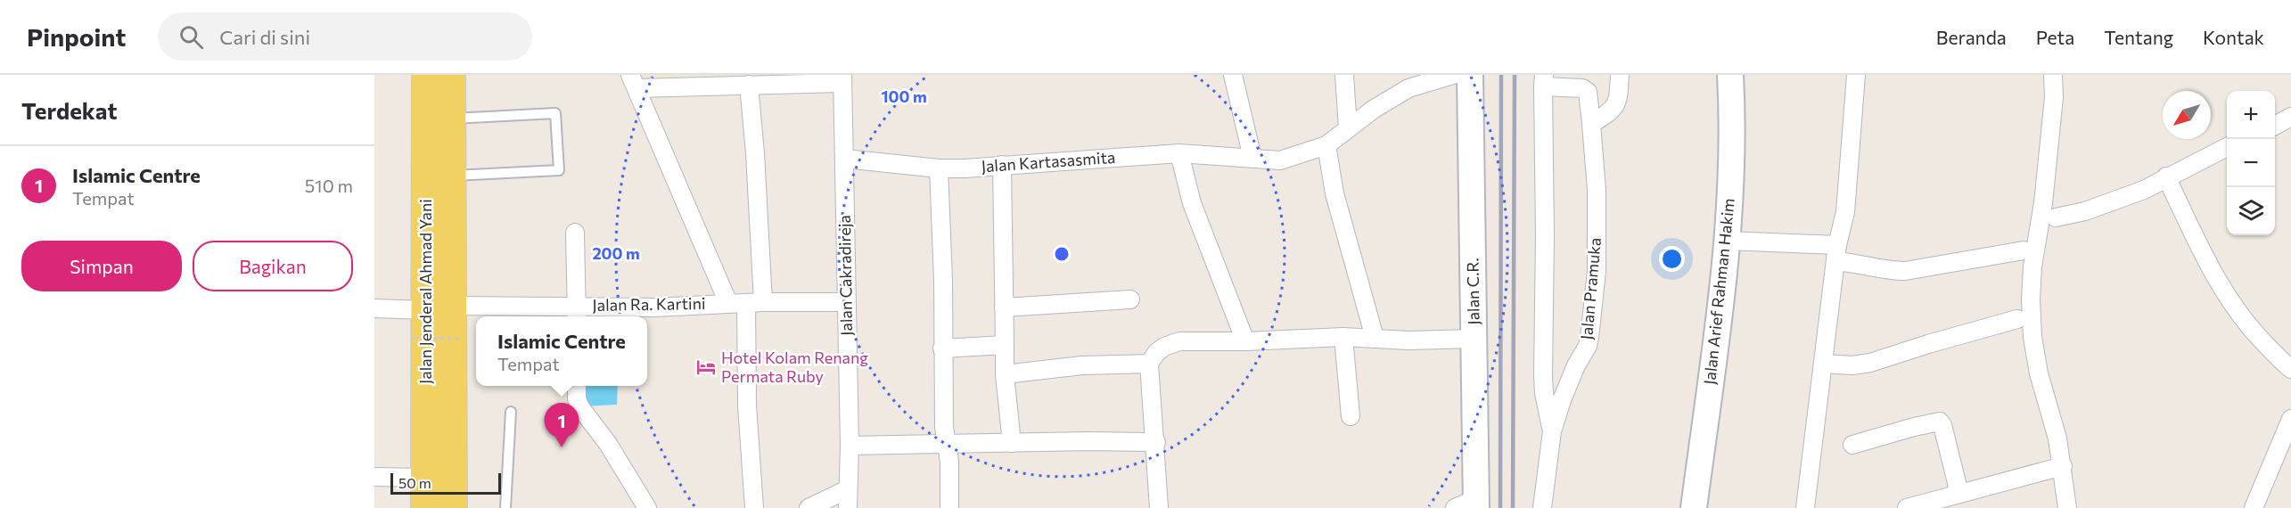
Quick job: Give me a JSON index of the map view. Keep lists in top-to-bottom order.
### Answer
{
  "streets": {
    "main road": ["Jalan Jenderal Ahmad Yani", "Jalan C.R.", "Jalan Arief Rahman Hakim"],
    "street": [
      "Jalan Kartasasmita",
      "Jalan Cakradireja",
      "Jalan Pramuka",
      "Jalan Ra. Kartini"
    ]
  },
  "crossings": [
    ["Jalan Kartasasmita", "Jalan Cakradireja"],
    ["Jalan Cakradireja", "Jalan Ra. Kartini"],
    ["Jalan Jenderal Ahmad Yani", "Jalan Ra. Kartini"]
  ],
  "places": {
    "hotel": ["Hotel Kolam Renang Permata Ruby"]
  },
  "scale_bar": "50 m",
  "north": "bottom left",
  "page": {
    "header": "Pinpoint",
    "search": "Cari di sini",
    "nav": [
      "Beranda",
      "Peta",
      "Tentang",
      "Kontak"
    ],
    "heading": "Terdekat",
    "map_buttons": ["+", "−"],
    "list": [
      {
        "mark": "1",
        "name": "Islamic Centre",
        "note": "Tempat",
        "value": "510 m"
      }
    ],
    "buttons": ["Simpan", "Bagikan"],
    "popup": ["Islamic Centre", "Tempat"],
    "pins": "1",
    "scale": "50 m"
  },
  "rings": ["100 m", "200 m"]
}
